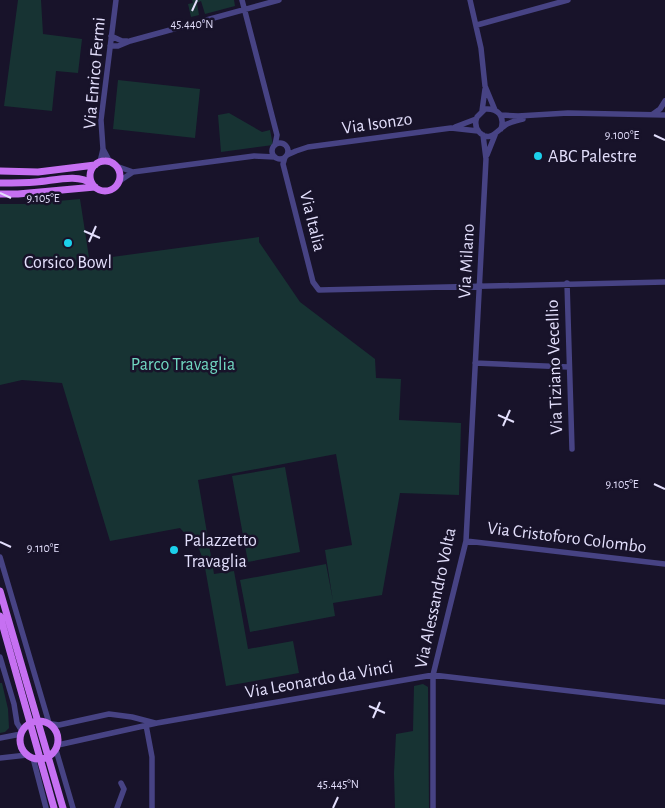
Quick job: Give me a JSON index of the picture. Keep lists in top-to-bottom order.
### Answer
{
  "streets": {
    "street": [
      "Via Enrico Fermi",
      "Via Isonzo",
      "Via Italia",
      "Via Milano",
      "Via Tiziano Vecellio",
      "Via Cristoforo Colombo",
      "Via Alessandro Volta",
      "Via Leonardo da Vinci"
    ]
  },
  "crossings": [
    ["Via Isonzo", "Via Italia"],
    ["Via Isonzo", "Via Milano"],
    ["Via Italia", "Via Milano"],
    ["Via Milano", "Via Alessandro Volta"],
    ["Via Cristoforo Colombo", "Via Alessandro Volta"],
    ["Via Alessandro Volta", "Via Leonardo da Vinci"]
  ],
  "parks": ["Parco Travaglia"],
  "places": ["ABC Palestre", "Corsico Bowl", "Palazzetto Travaglia"],
  "coordinates": [
    "45.440°N",
    "9.100°E",
    "9.105°E",
    "9.110°E",
    "45.445°N"
  ]
}
